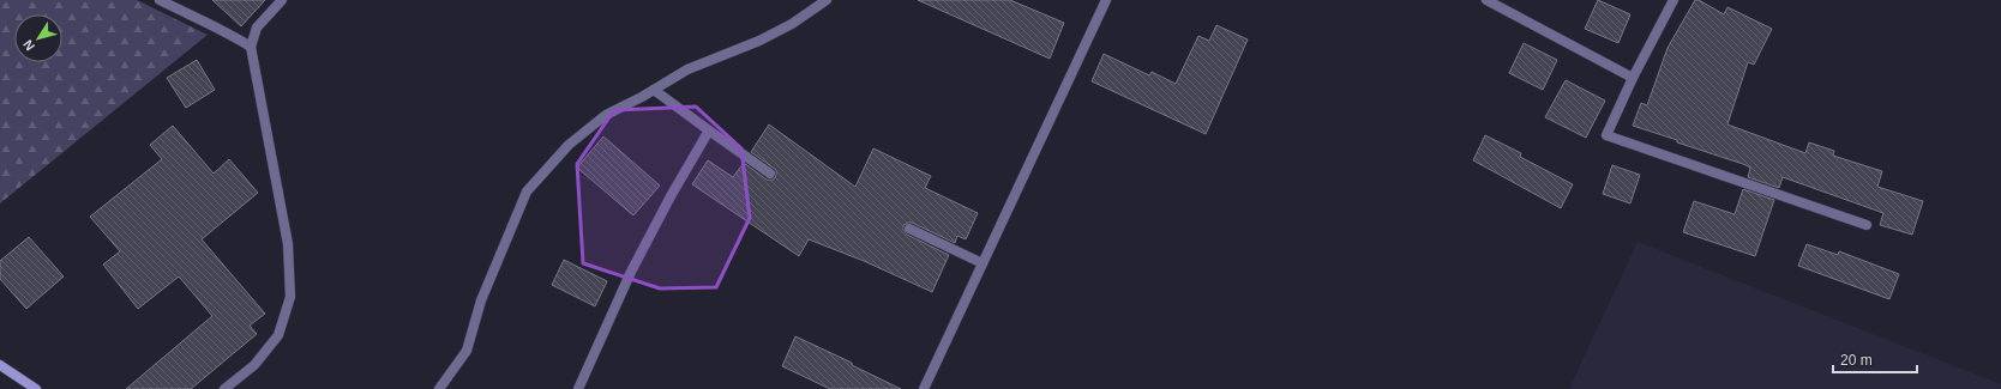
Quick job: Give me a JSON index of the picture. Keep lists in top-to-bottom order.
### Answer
{
  "scale_bar": "20 m",
  "north": "bottom left"
}
